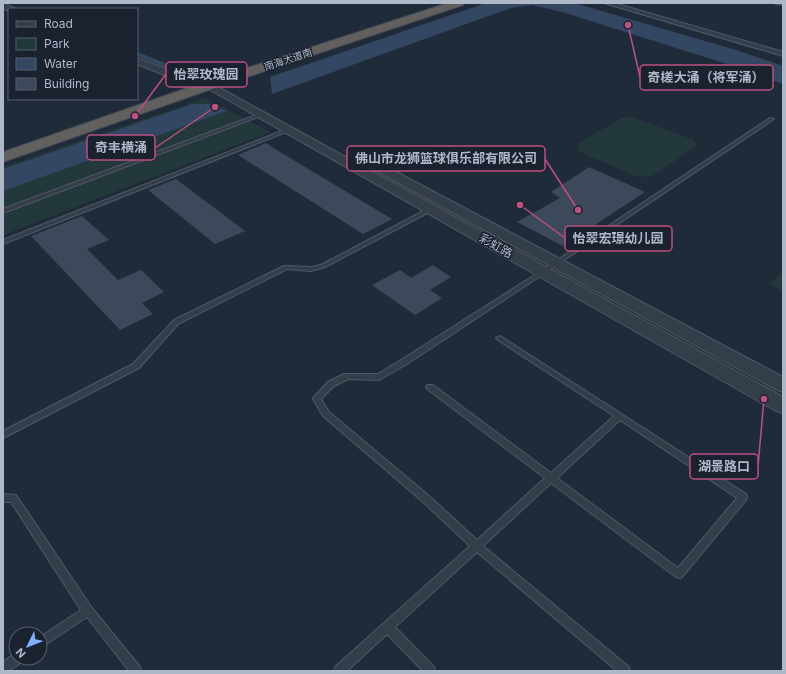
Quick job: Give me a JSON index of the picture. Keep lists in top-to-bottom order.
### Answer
{
  "streets": {
    "highway": ["南海大道南"],
    "street": ["彩虹路"]
  },
  "crossings": [
    ["南海大道南", "彩虹路"]
  ],
  "places": [
    "奇槎大涌（将军涌）",
    "奇丰横涌",
    "怡翠玫瑰园",
    "怡翠宏璟幼儿园",
    "佛山市龙狮篮球俱乐部有限公司",
    "湖景路口"
  ],
  "legend": [
    "Road",
    "Park",
    "Water",
    "Building"
  ],
  "north": "bottom left"
}
